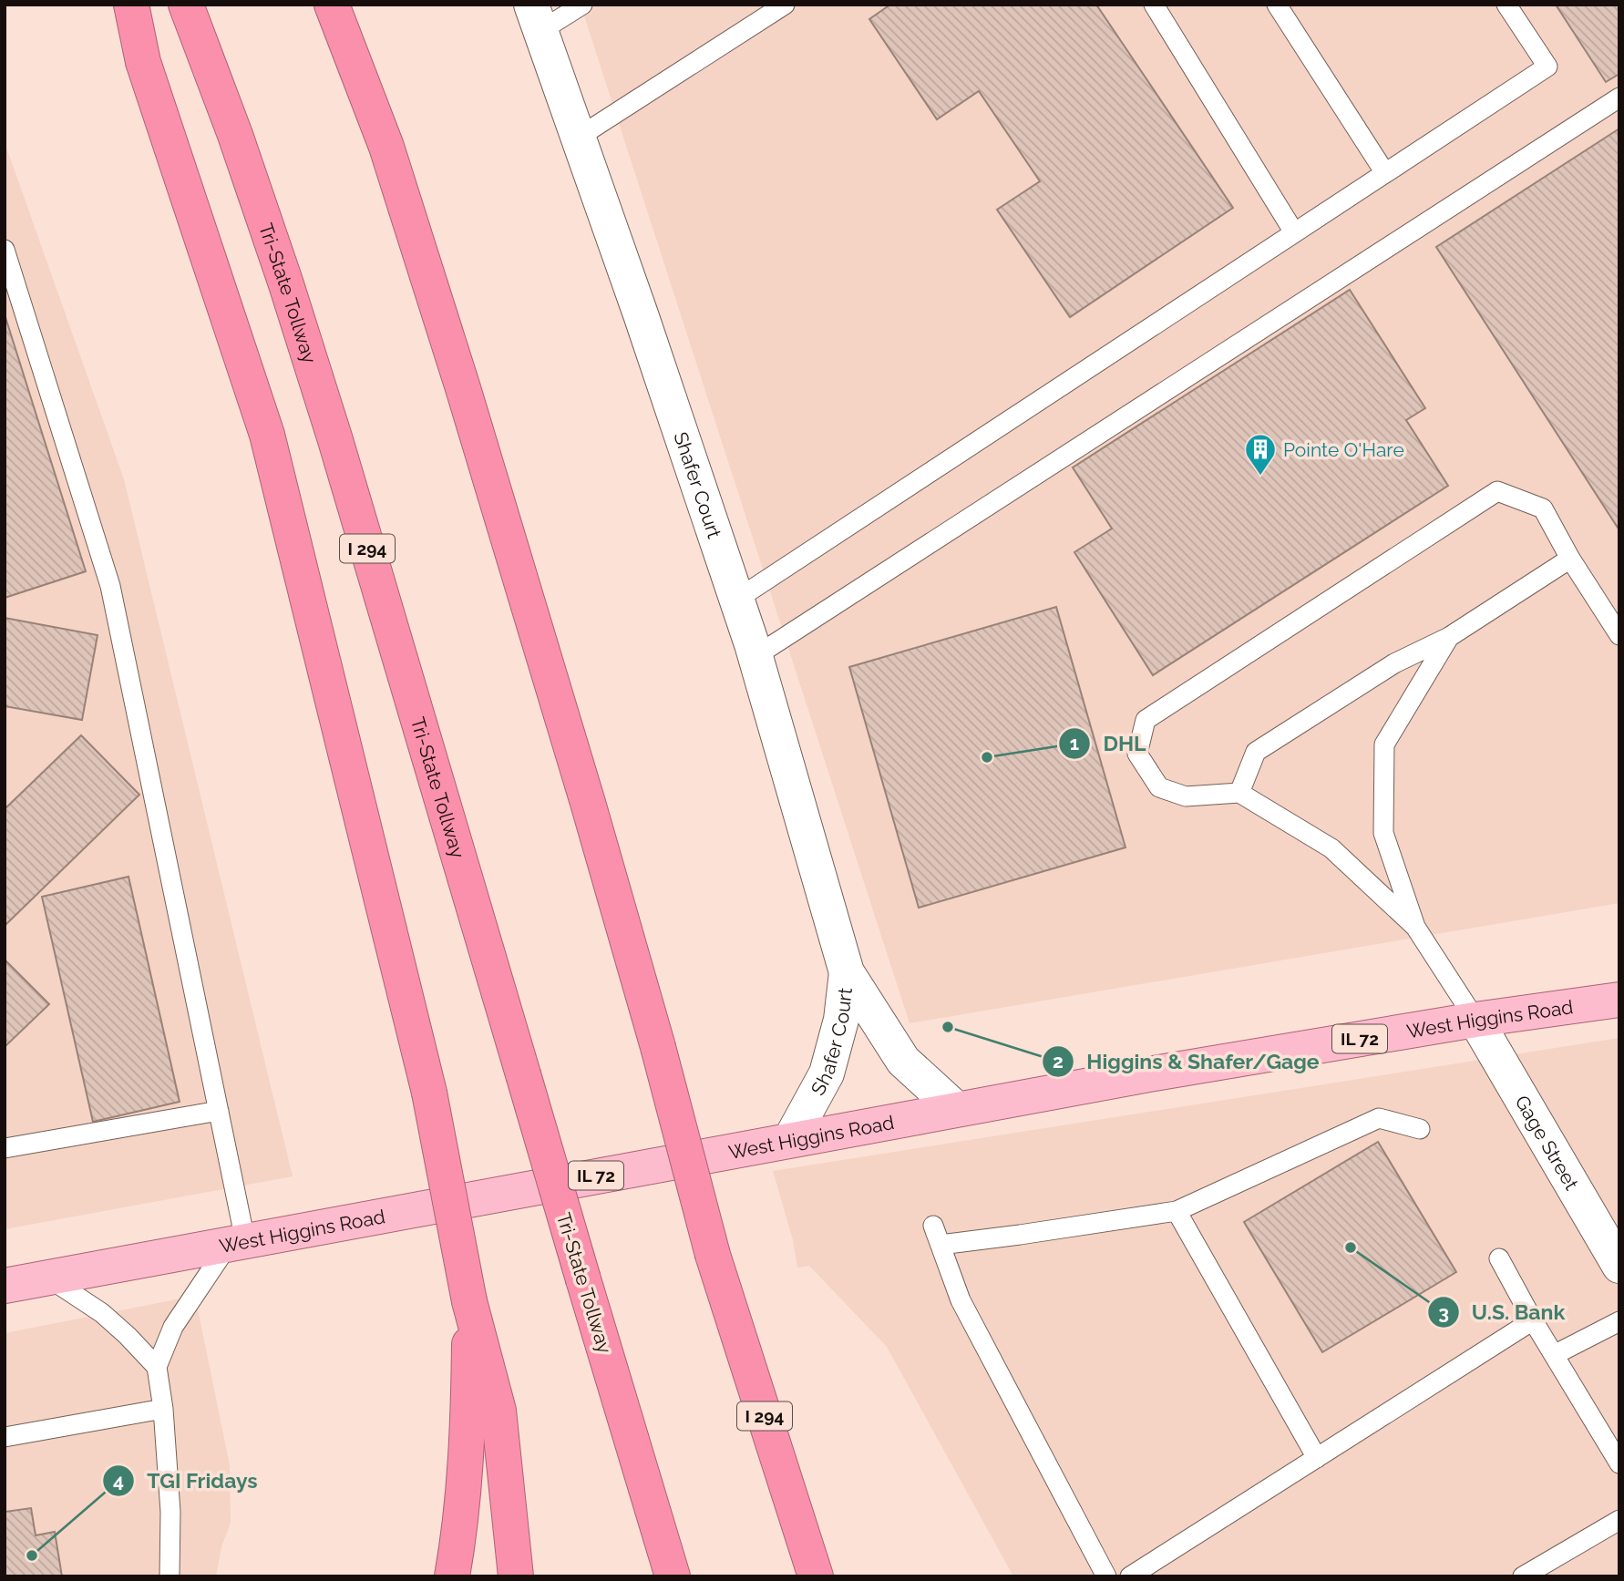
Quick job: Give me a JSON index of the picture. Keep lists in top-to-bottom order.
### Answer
{
  "streets": {
    "highway": ["Tri-State Tollway", "I 294"],
    "main road": ["West Higgins Road", "IL 72"],
    "street": ["Shafer Court", "Gage Street"]
  },
  "crossings": [
    ["Shafer Court", "West Higgins Road"],
    ["West Higgins Road", "Gage Street"]
  ],
  "places": {
    "building": ["Pointe O'Hare"],
    "other": [
      "DHL",
      "Higgins & Shafer/Gage",
      "U.S. Bank",
      "TGI Fridays"
    ]
  }
}
